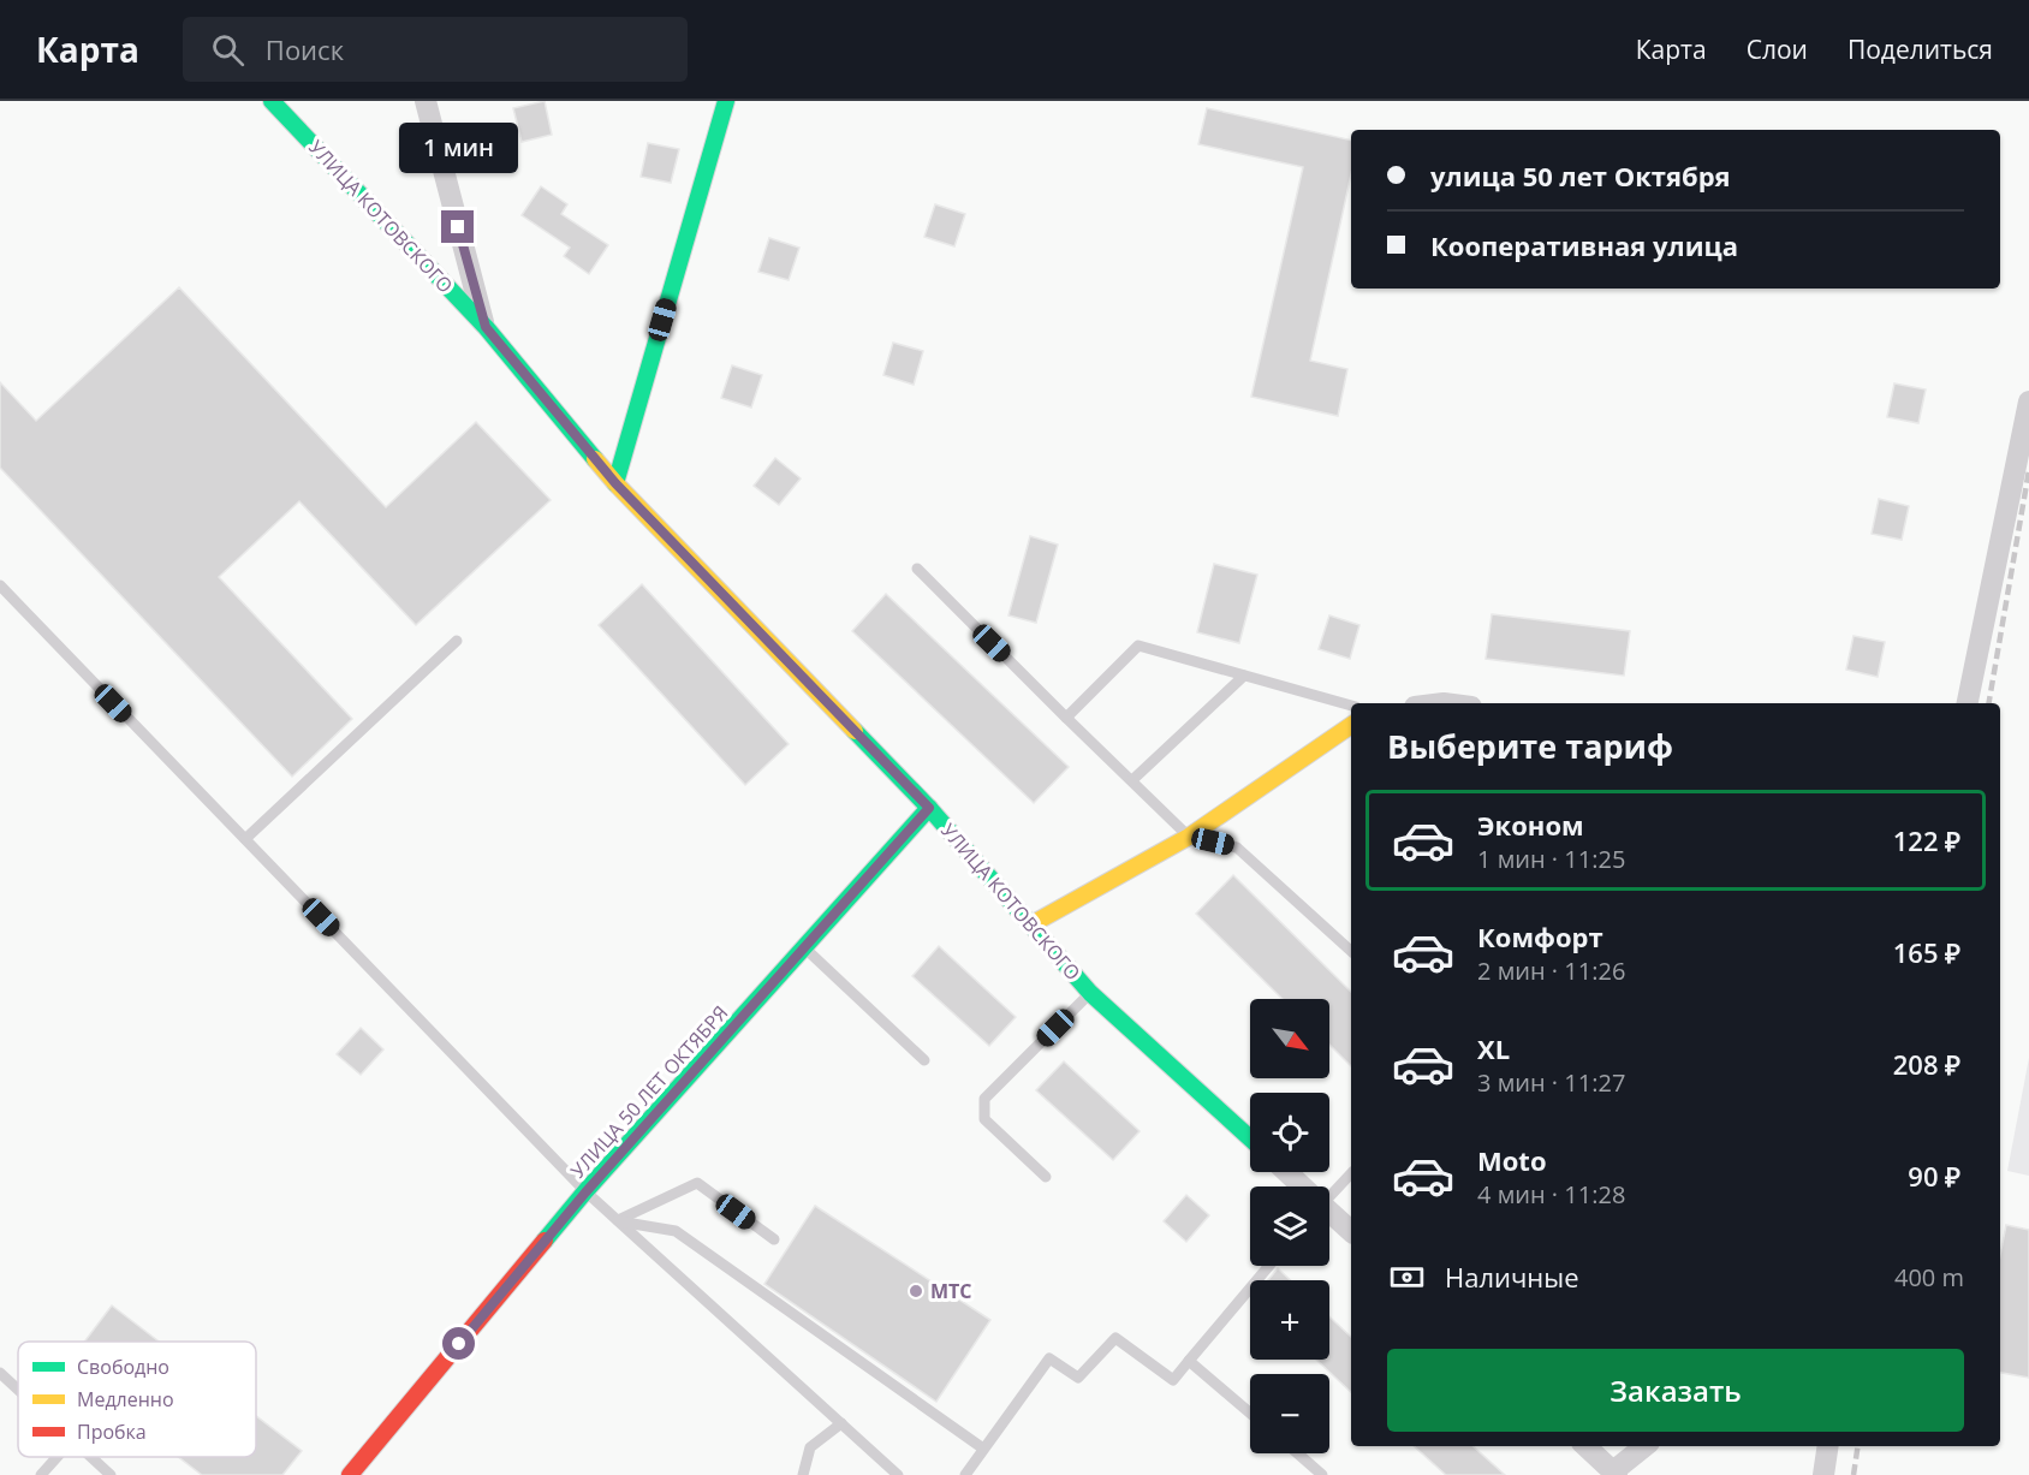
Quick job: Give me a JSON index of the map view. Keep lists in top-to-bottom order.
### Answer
{
  "streets": {
    "main road": ["УЛИЦА КОТОВСКОГО", "УЛИЦА 50 ЛЕТ ОКТЯБРЯ"]
  },
  "crossings": [
    ["УЛИЦА КОТОВСКОГО", "УЛИЦА 50 ЛЕТ ОКТЯБРЯ"]
  ],
  "places": ["МТС"],
  "legend": ["Свободно", "Медленно", "Пробка"],
  "north": "bottom right",
  "page": {
    "header": "Карта",
    "search": "Поиск",
    "nav": ["Карта", "Слои", "Поделиться"],
    "bubble": "1 мин",
    "banner": ["улица 50 лет Октября", "Кооперативная улица"],
    "heading": "Выберите тариф",
    "list": [
      {
        "name": "Эконом",
        "note": "1 мин · 11:25",
        "value": "122 ₽"
      },
      {
        "name": "Комфорт",
        "note": "2 мин · 11:26",
        "value": "165 ₽"
      },
      {
        "name": "XL",
        "note": "3 мин · 11:27",
        "value": "208 ₽"
      },
      {
        "name": "Moto",
        "note": "4 мин · 11:28",
        "value": "90 ₽"
      }
    ],
    "map_buttons": ["+", "−"],
    "pay": ["Наличные", "400 m"],
    "buttons": "Заказать"
  }
}
